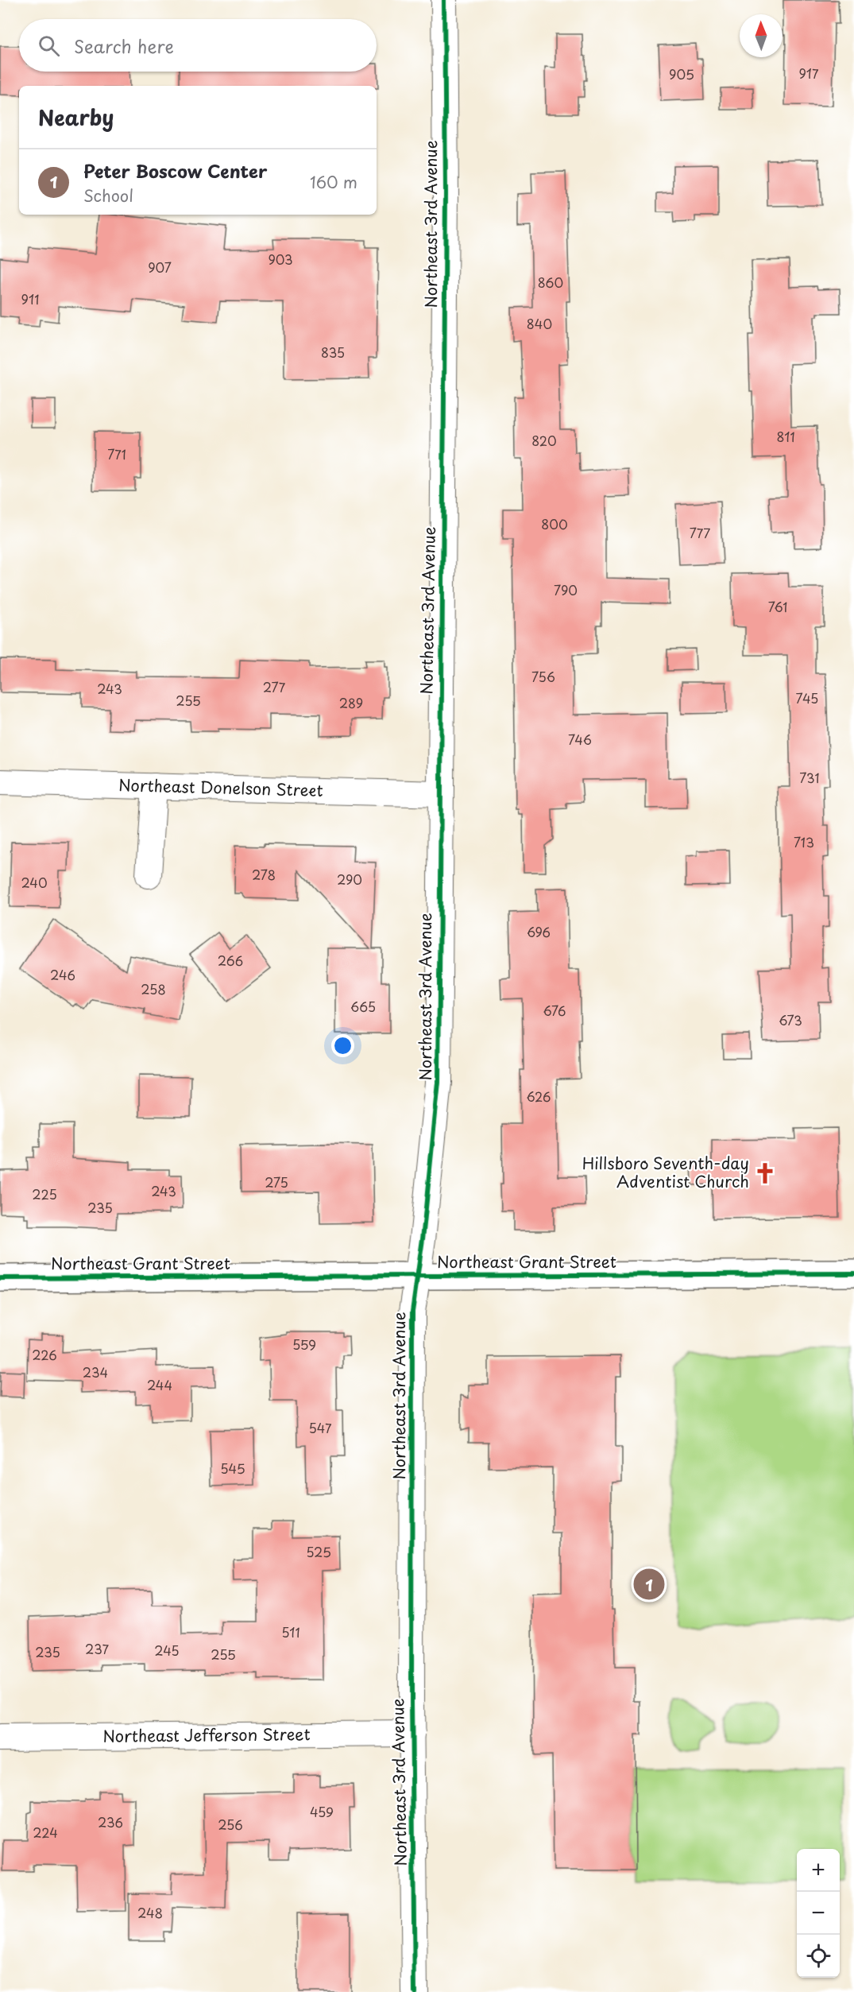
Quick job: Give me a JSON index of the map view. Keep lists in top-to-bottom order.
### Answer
{
  "streets": {
    "street": [
      "Northeast 3rd Avenue",
      "Northeast Donelson Street",
      "Northeast Grant Street",
      "Northeast Jefferson Street"
    ]
  },
  "crossings": [
    ["Northeast 3rd Avenue", "Northeast Donelson Street"],
    ["Northeast 3rd Avenue", "Northeast Grant Street"],
    ["Northeast 3rd Avenue", "Northeast Jefferson Street"]
  ],
  "places": {
    "church": ["Hillsboro Seventh-day Adventist Church"]
  },
  "house_numbers": [
    "917",
    "905",
    "903",
    "907",
    "860",
    "911",
    "840",
    "835",
    "811",
    "820",
    "771",
    "800",
    "777",
    "790",
    "761",
    "756",
    "277",
    "243",
    "745",
    "255",
    "289",
    "746",
    "731",
    "713",
    "278",
    "290",
    "240",
    "696",
    "266",
    "246",
    "258",
    "665",
    "676",
    "673",
    "626",
    "275",
    "243",
    "225",
    "235",
    "559",
    "226",
    "234",
    "244",
    "547",
    "545",
    "525",
    "511",
    "237",
    "245",
    "235",
    "255",
    "459",
    "236",
    "256",
    "224",
    "248"
  ],
  "north": "top",
  "page": {
    "search": "Search here",
    "heading": "Nearby",
    "list": [
      {
        "mark": "1",
        "name": "Peter Boscow Center",
        "note": "School",
        "value": "160 m"
      }
    ],
    "pins": "1",
    "map_buttons": ["+", "−"]
  }
}
